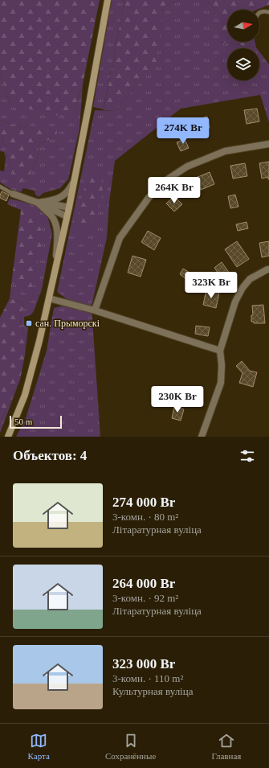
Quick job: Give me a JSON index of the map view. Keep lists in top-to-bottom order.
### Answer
{
  "places": {
    "transit": ["сан. Прыморскі"]
  },
  "scale_bar": "50 m",
  "north": "right",
  "page": {
    "price": [
      "274K Br",
      "264K Br",
      "323K Br",
      "230K Br"
    ],
    "scale": "50 m",
    "heading": "Объектов: 4",
    "list": [
      {
        "name": "274 000 Br",
        "note": "3-комн. · 80 m² · Літаратурная вуліца"
      },
      {
        "name": "264 000 Br",
        "note": "3-комн. · 92 m² · Літаратурная вуліца"
      },
      {
        "name": "323 000 Br",
        "note": "3-комн. · 110 m² · Культурная вуліца"
      }
    ],
    "tabs": ["Карта", "Сохранённые", "Главная"]
  }
}
